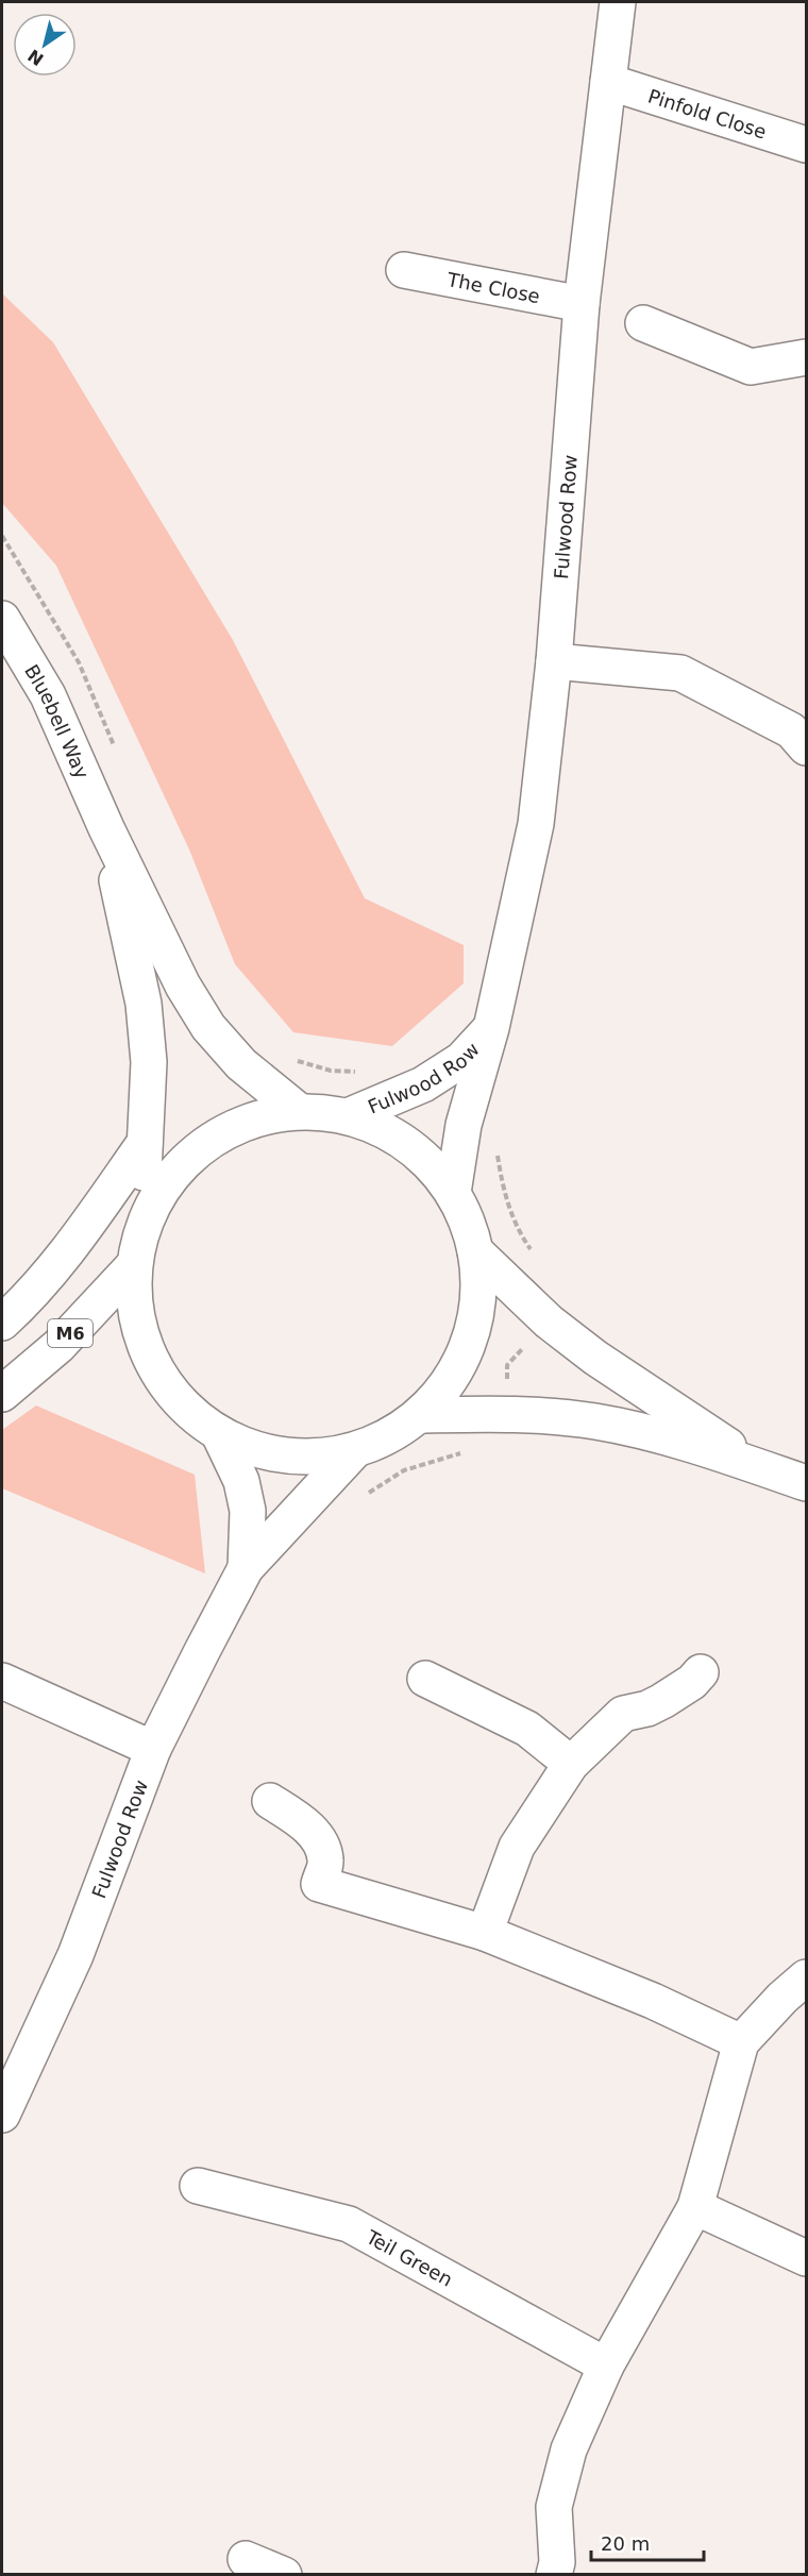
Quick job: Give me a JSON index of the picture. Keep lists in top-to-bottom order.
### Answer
{
  "streets": {
    "main road": [
      "Pinfold Close",
      "The Close",
      "Fulwood Row",
      "Bluebell Way",
      "M6",
      "Teil Green"
    ]
  },
  "crossings": [
    ["Pinfold Close", "Fulwood Row"],
    ["The Close", "Fulwood Row"]
  ],
  "scale_bar": "20 m",
  "north": "bottom left"
}
